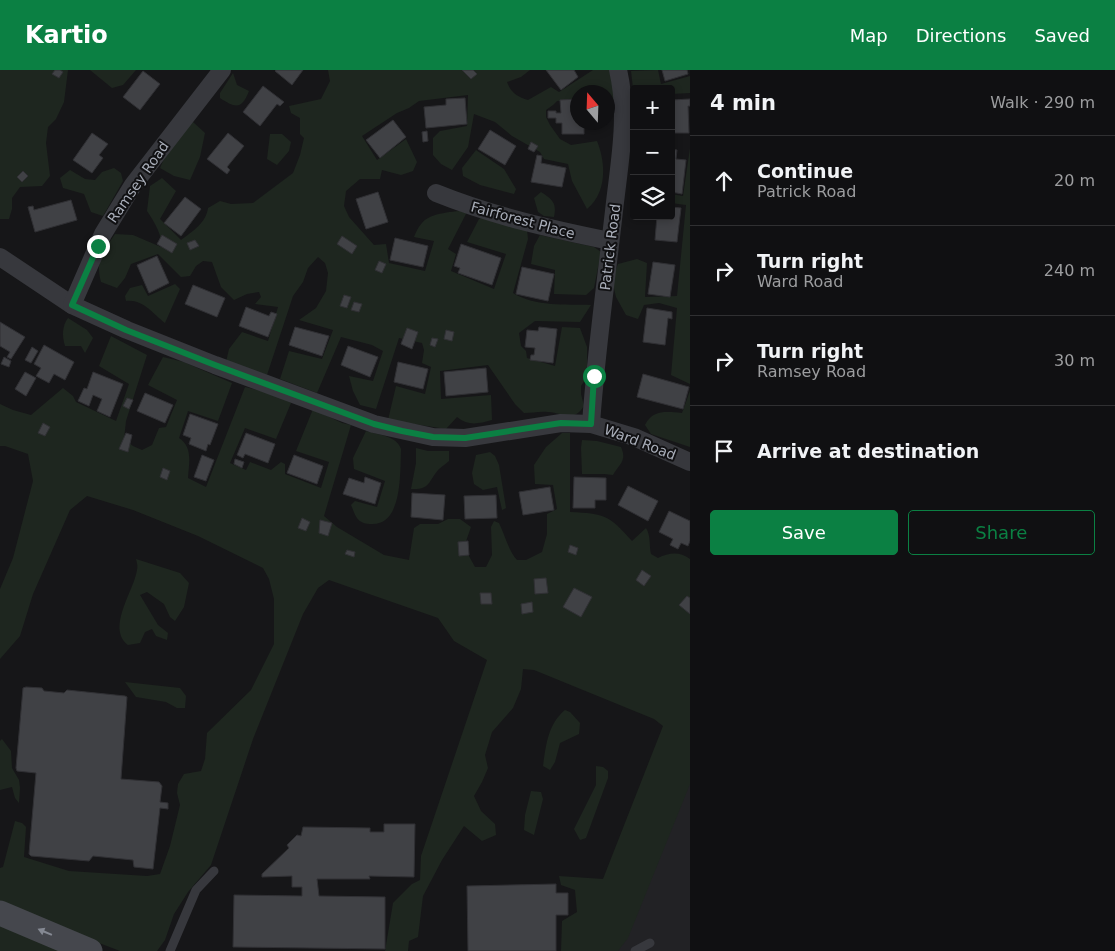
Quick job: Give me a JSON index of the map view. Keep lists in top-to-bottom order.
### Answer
{
  "streets": {
    "street": [
      "Ramsey Road",
      "Fairforest Place",
      "Patrick Road",
      "Ward Road"
    ]
  },
  "crossings": [
    ["Ramsey Road", "Ward Road"],
    ["Fairforest Place", "Patrick Road"],
    ["Patrick Road", "Ward Road"]
  ],
  "north": "top",
  "page": {
    "header": "Kartio",
    "nav": ["Map", "Directions", "Saved"],
    "heading": ["4 min", "Walk · 290 m"],
    "map_buttons": ["+", "−"],
    "list": [
      ["Continue", "Patrick Road", "20 m"],
      ["Turn right", "Ward Road", "240 m"],
      ["Turn right", "Ramsey Road", "30 m"],
      "Arrive at destination"
    ],
    "buttons": ["Save", "Share"]
  }
}
